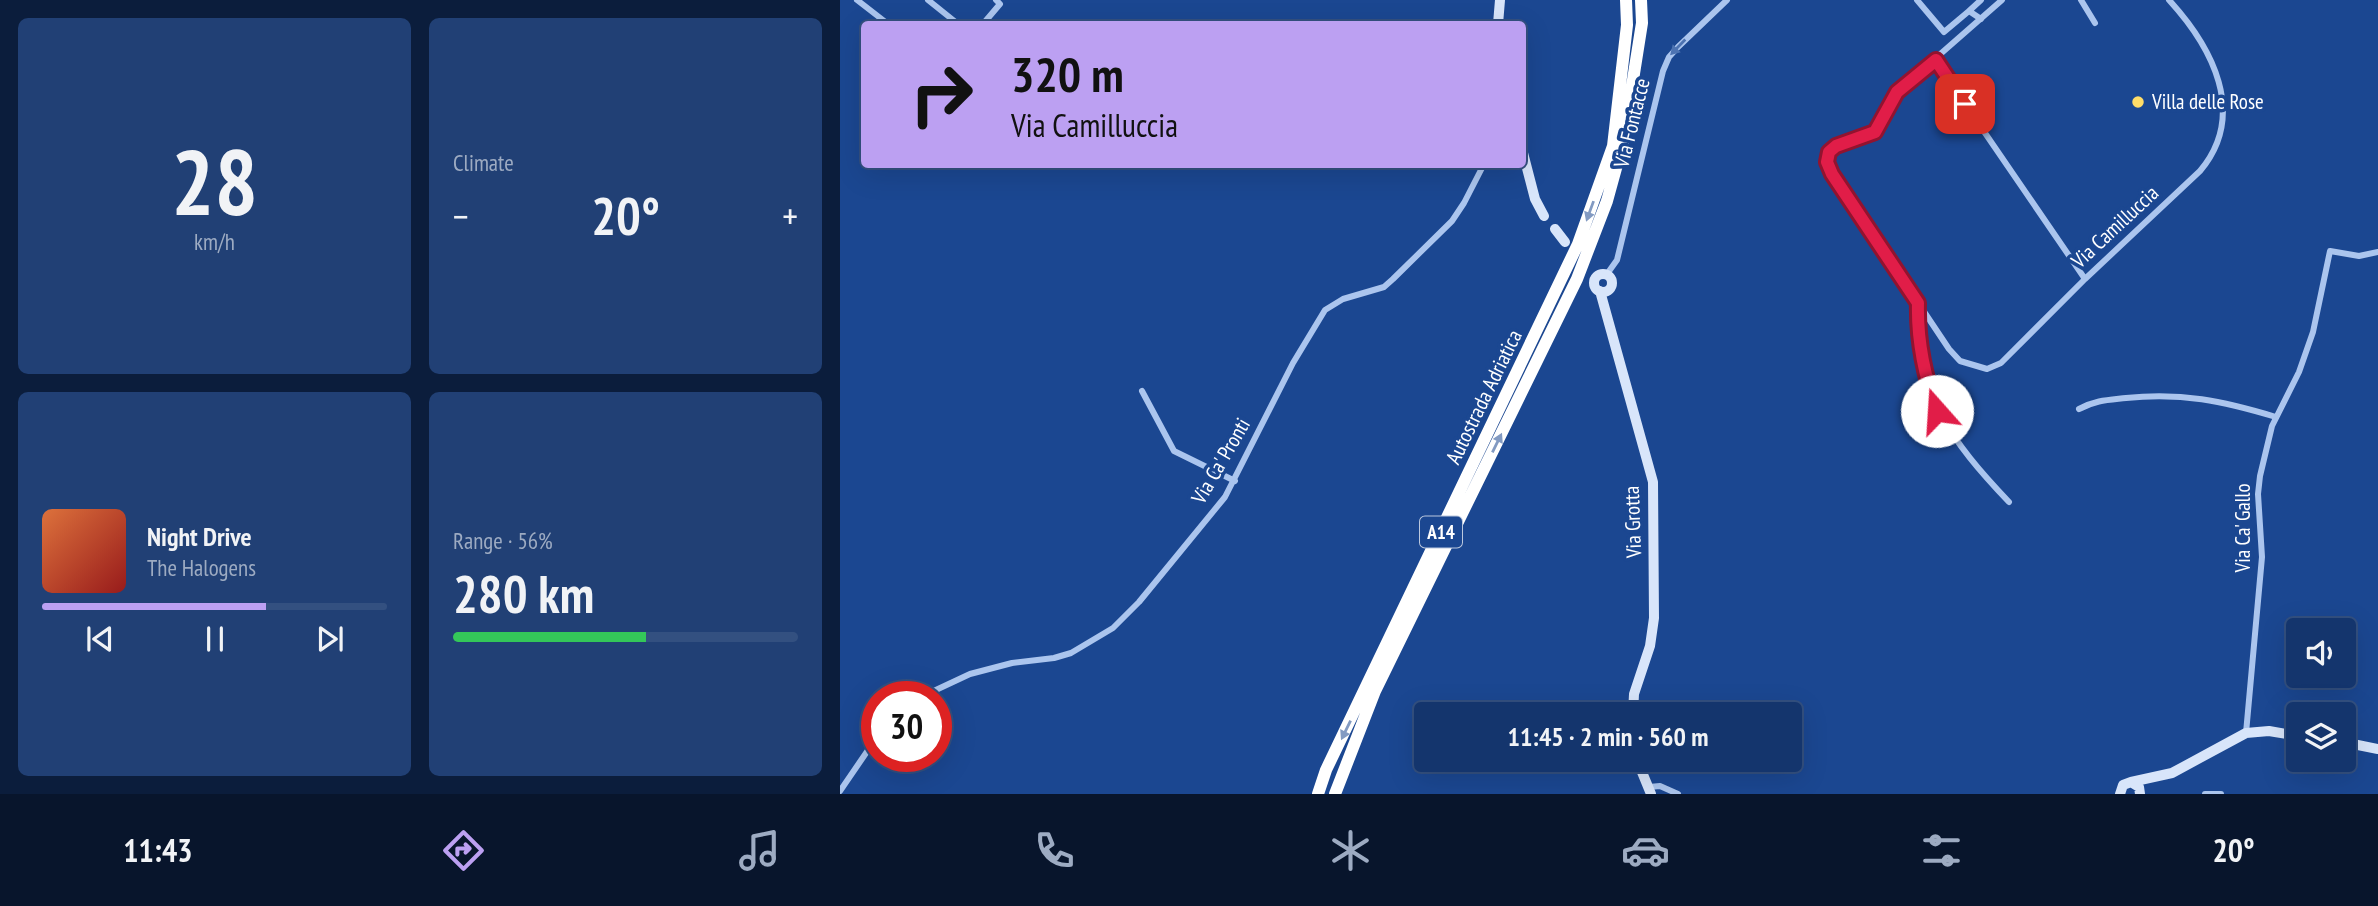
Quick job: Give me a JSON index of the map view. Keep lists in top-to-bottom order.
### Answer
{
  "streets": {
    "highway": ["Autostrada Adriatica", "A14"],
    "street": [
      "Via Fontacce",
      "Via Camilluccia",
      "Via Ca' Pronti",
      "Via Grotta",
      "Via Ca' Gallo"
    ]
  },
  "crossings": [
    ["Via Fontacce", "Via Grotta"]
  ],
  "one_way": ["Via Fontacce"],
  "places": ["Villa delle Rose"],
  "page": {
    "tile": [
      ["28", "km/h"],
      "Climate",
      ["Range · 56%", "280 km"]
    ],
    "turn": ["320 m", "Via Camilluccia"],
    "heat": ["−", "20°", "+"],
    "song": ["Night Drive", "The Halogens"],
    "limit": "30",
    "trip": "11:45 · 2 min · 560 m",
    "tabs": ["11:43", "20°"]
  }
}
